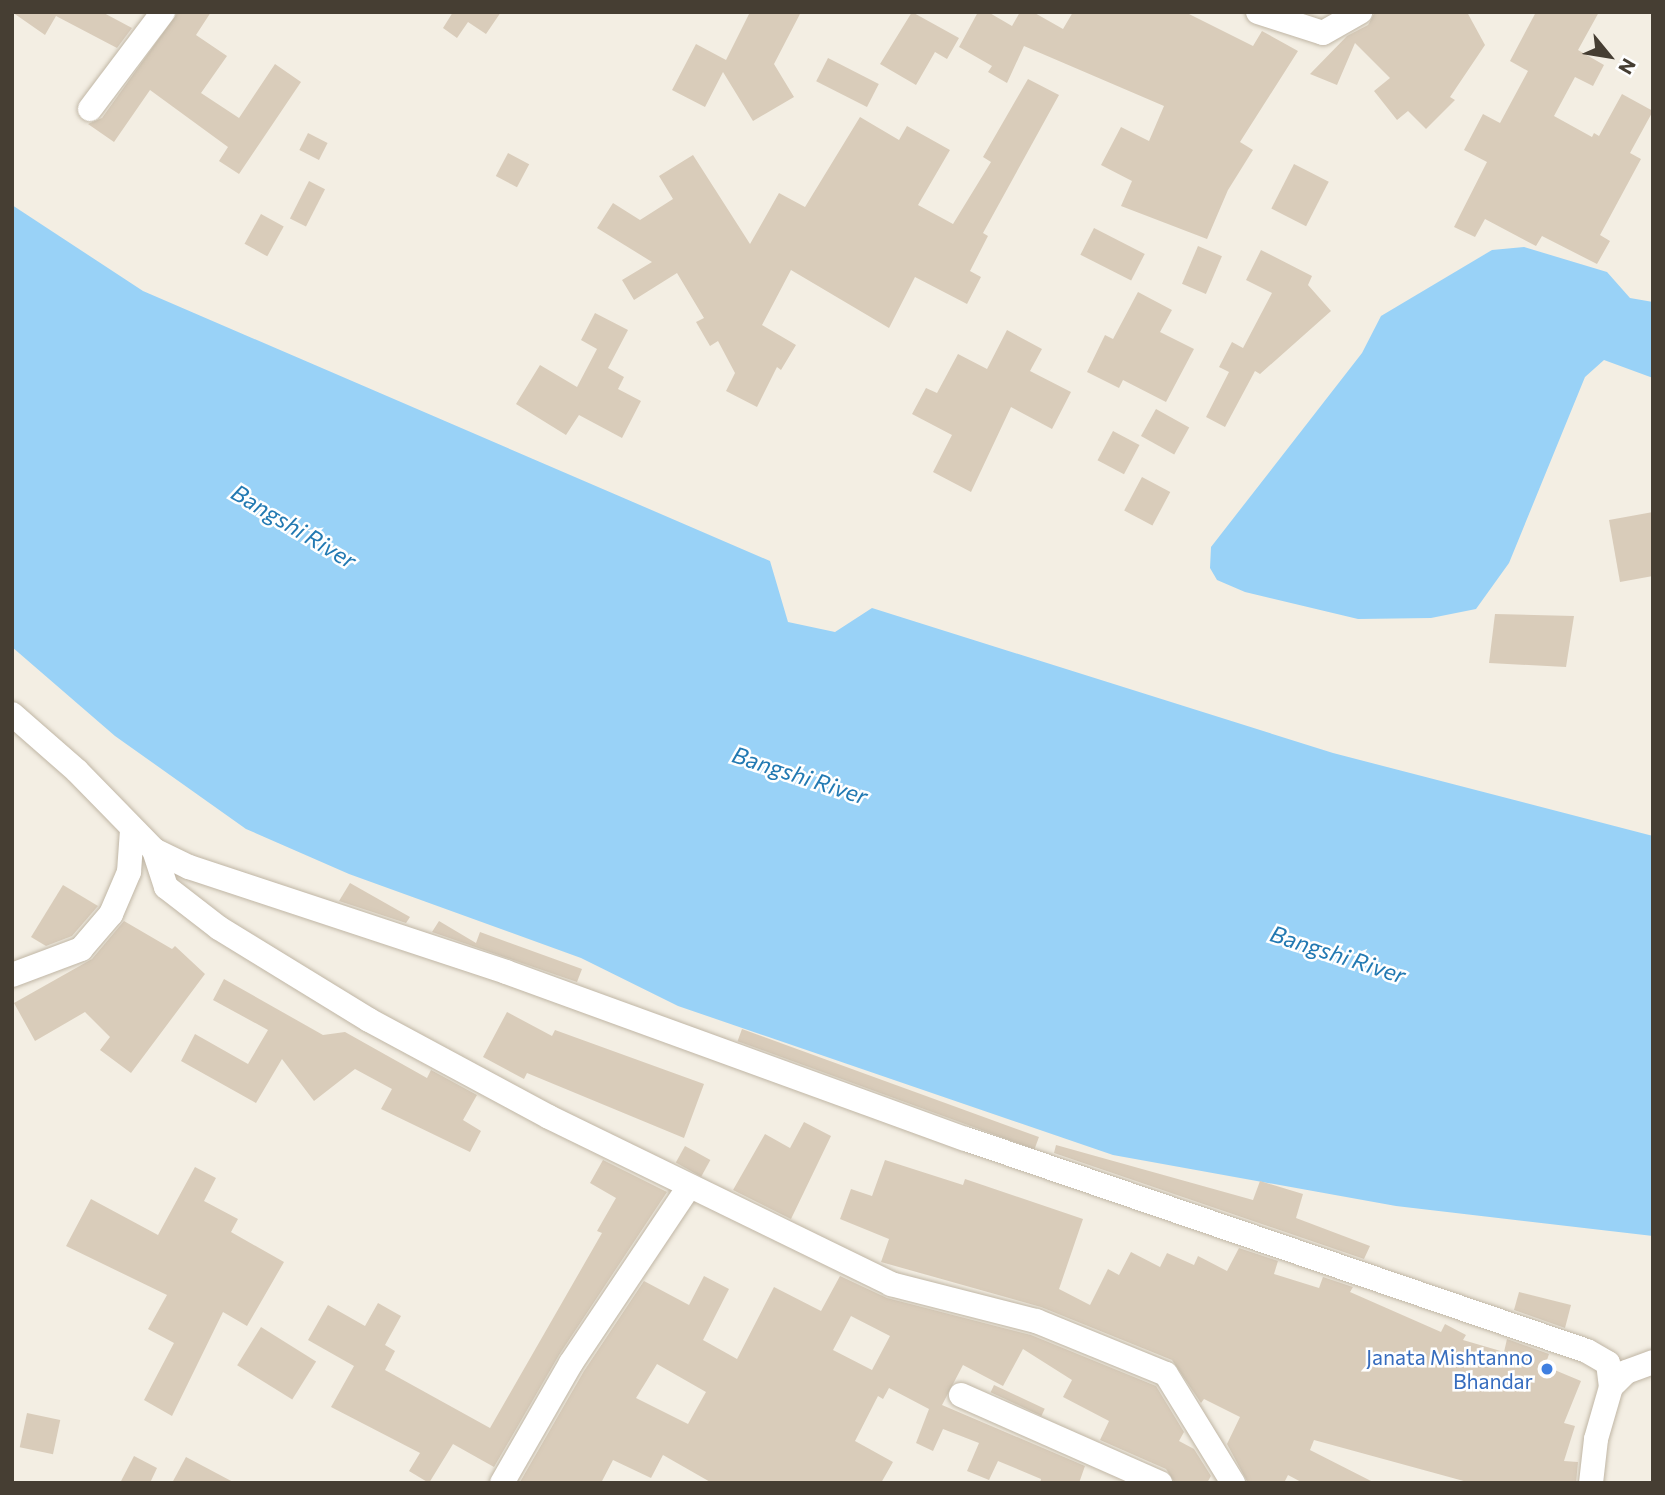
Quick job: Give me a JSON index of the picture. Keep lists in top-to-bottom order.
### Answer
{
  "water": ["Bangshi River"],
  "places": ["Janata Mishtanno Bhandar"],
  "north": "bottom right"
}
